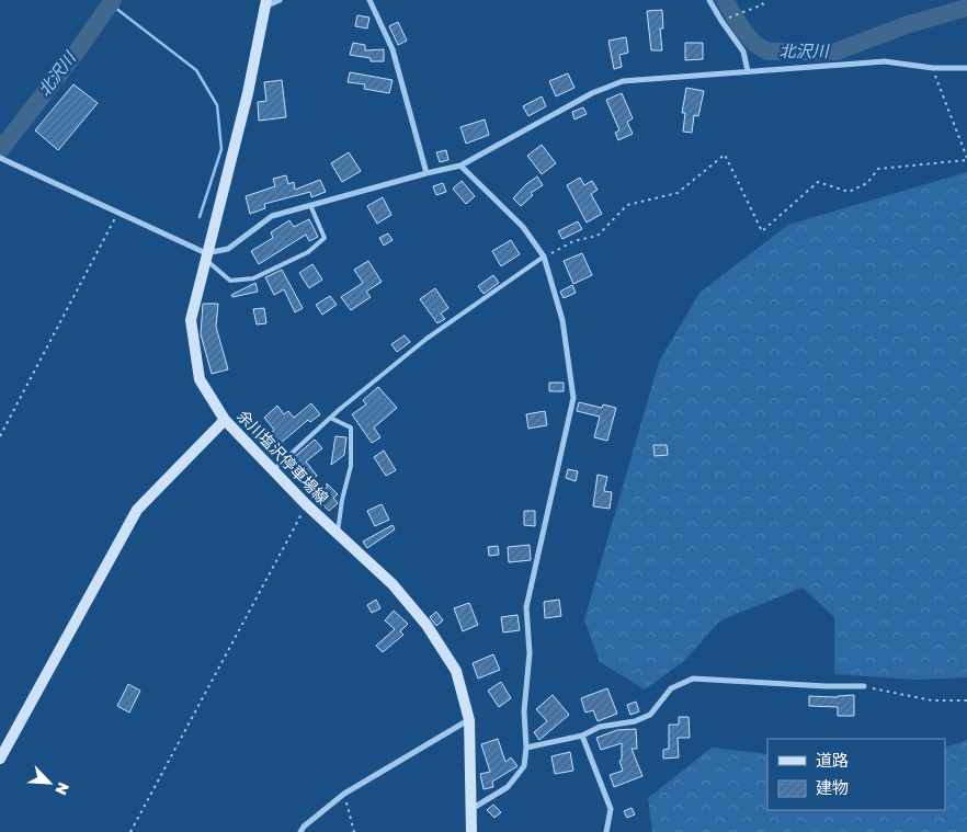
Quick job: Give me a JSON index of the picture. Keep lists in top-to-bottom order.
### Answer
{
  "streets": {
    "main road": ["余川塩沢停車場線"]
  },
  "water": ["北沢川"],
  "legend": ["道路", "建物"],
  "north": "bottom right"
}
